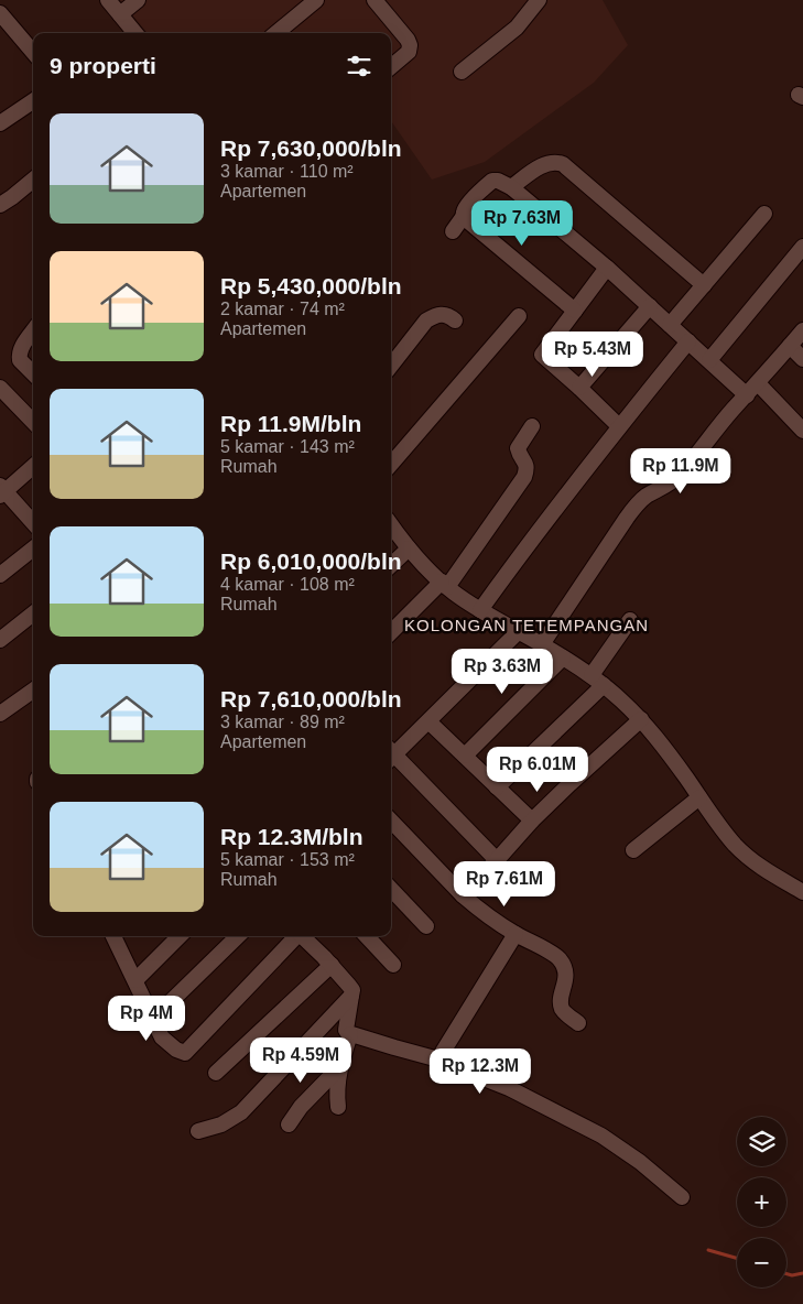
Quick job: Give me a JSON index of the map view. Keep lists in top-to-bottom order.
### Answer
{
  "districts": ["KOLONGAN TETEMPANGAN"],
  "page": {
    "heading": "9 properti",
    "list": [
      {
        "name": "Rp 7,630,000/bln",
        "note": "3 kamar · 110 m² · Apartemen"
      },
      {
        "name": "Rp 5,430,000/bln",
        "note": "2 kamar · 74 m² · Apartemen"
      },
      {
        "name": "Rp 11.9M/bln",
        "note": "5 kamar · 143 m² · Rumah"
      },
      {
        "name": "Rp 6,010,000/bln",
        "note": "4 kamar · 108 m² · Rumah"
      },
      {
        "name": "Rp 7,610,000/bln",
        "note": "3 kamar · 89 m² · Apartemen"
      },
      {
        "name": "Rp 12.3M/bln",
        "note": "5 kamar · 153 m² · Rumah"
      }
    ],
    "price": [
      "Rp 7.63M",
      "Rp 5.43M",
      "Rp 11.9M",
      "Rp 3.63M",
      "Rp 6.01M",
      "Rp 7.61M",
      "Rp 4M",
      "Rp 4.59M",
      "Rp 12.3M"
    ],
    "map_buttons": ["+", "−"]
  }
}
